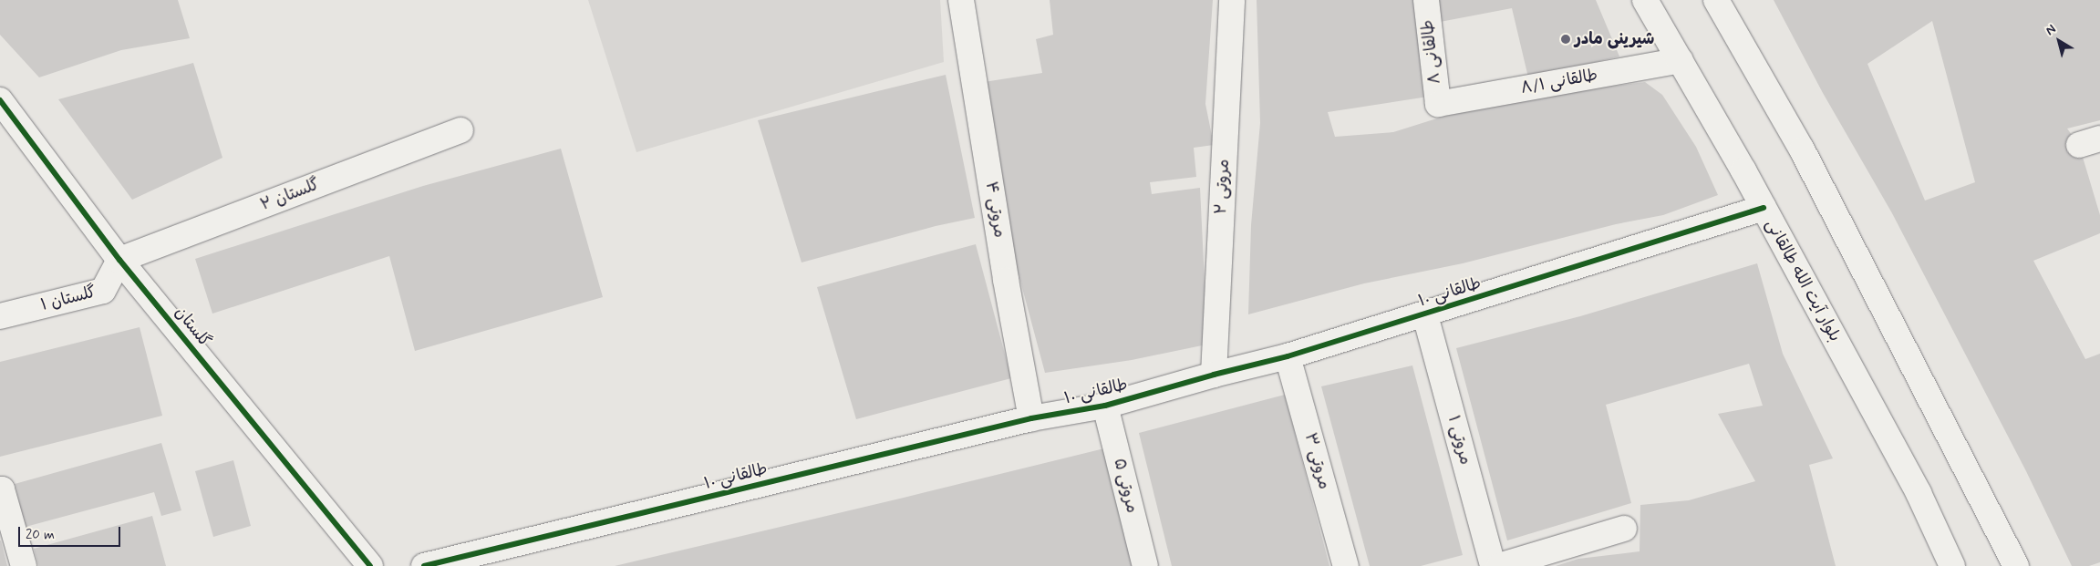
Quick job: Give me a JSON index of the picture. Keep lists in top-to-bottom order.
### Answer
{
  "streets": {
    "street": [
      "طالقانی ۸",
      "طالقانی ۸/۱",
      "مروتی ۲",
      "گلستان ۲",
      "مروتی ۴",
      "بلوار آیت الله طالقانی",
      "طالقانی ۱۰",
      "گلستان ۱",
      "گلستان",
      "مروتی ۱",
      "مروتی ۳",
      "مروتی ۵"
    ]
  },
  "crossings": [
    ["طالقانی ۸", "طالقانی ۸/۱"],
    ["طالقانی ۸/۱", "بلوار آیت الله طالقانی"],
    ["مروتی ۲", "طالقانی ۱۰"],
    ["گلستان ۲", "گلستان ۱"],
    ["گلستان ۲", "گلستان"],
    ["مروتی ۴", "طالقانی ۱۰"],
    ["بلوار آیت الله طالقانی", "طالقانی ۱۰"],
    ["طالقانی ۱۰", "مروتی ۱"],
    ["طالقانی ۱۰", "مروتی ۳"],
    ["طالقانی ۱۰", "مروتی ۵"],
    ["گلستان ۱", "گلستان"]
  ],
  "places": ["شیرینی مادر"],
  "scale_bar": "20 m",
  "north": "top left"
}
